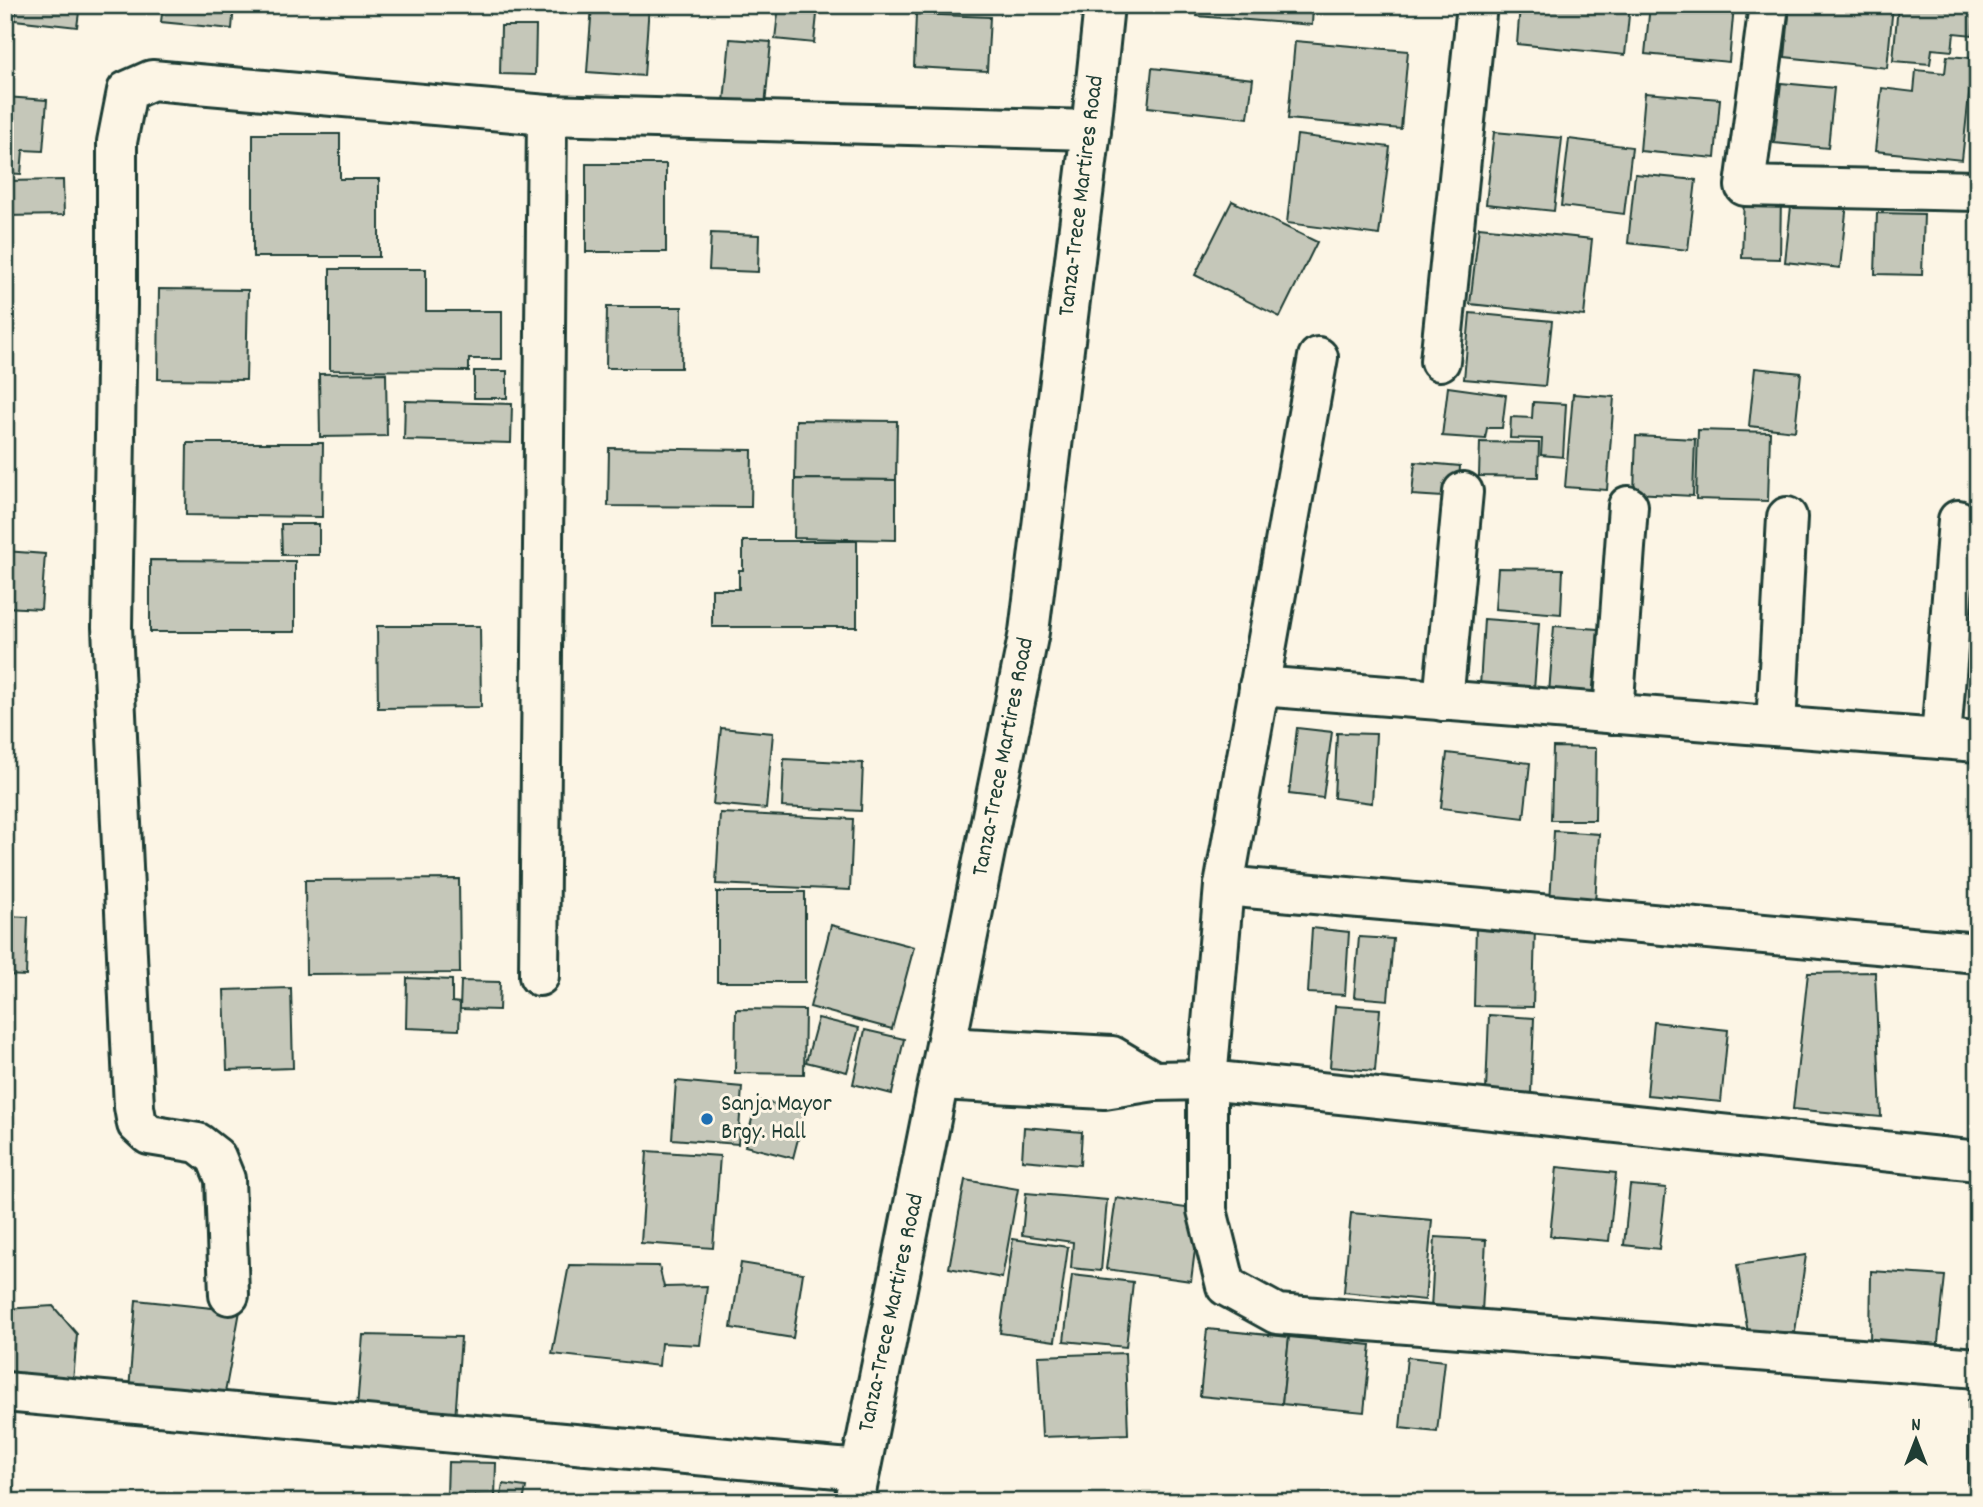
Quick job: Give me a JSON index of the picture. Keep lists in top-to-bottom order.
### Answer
{
  "streets": {
    "street": ["Tanza-Trece Martires Road"]
  },
  "places": ["Sanja Mayor Brgy. Hall"],
  "north": "top"
}
